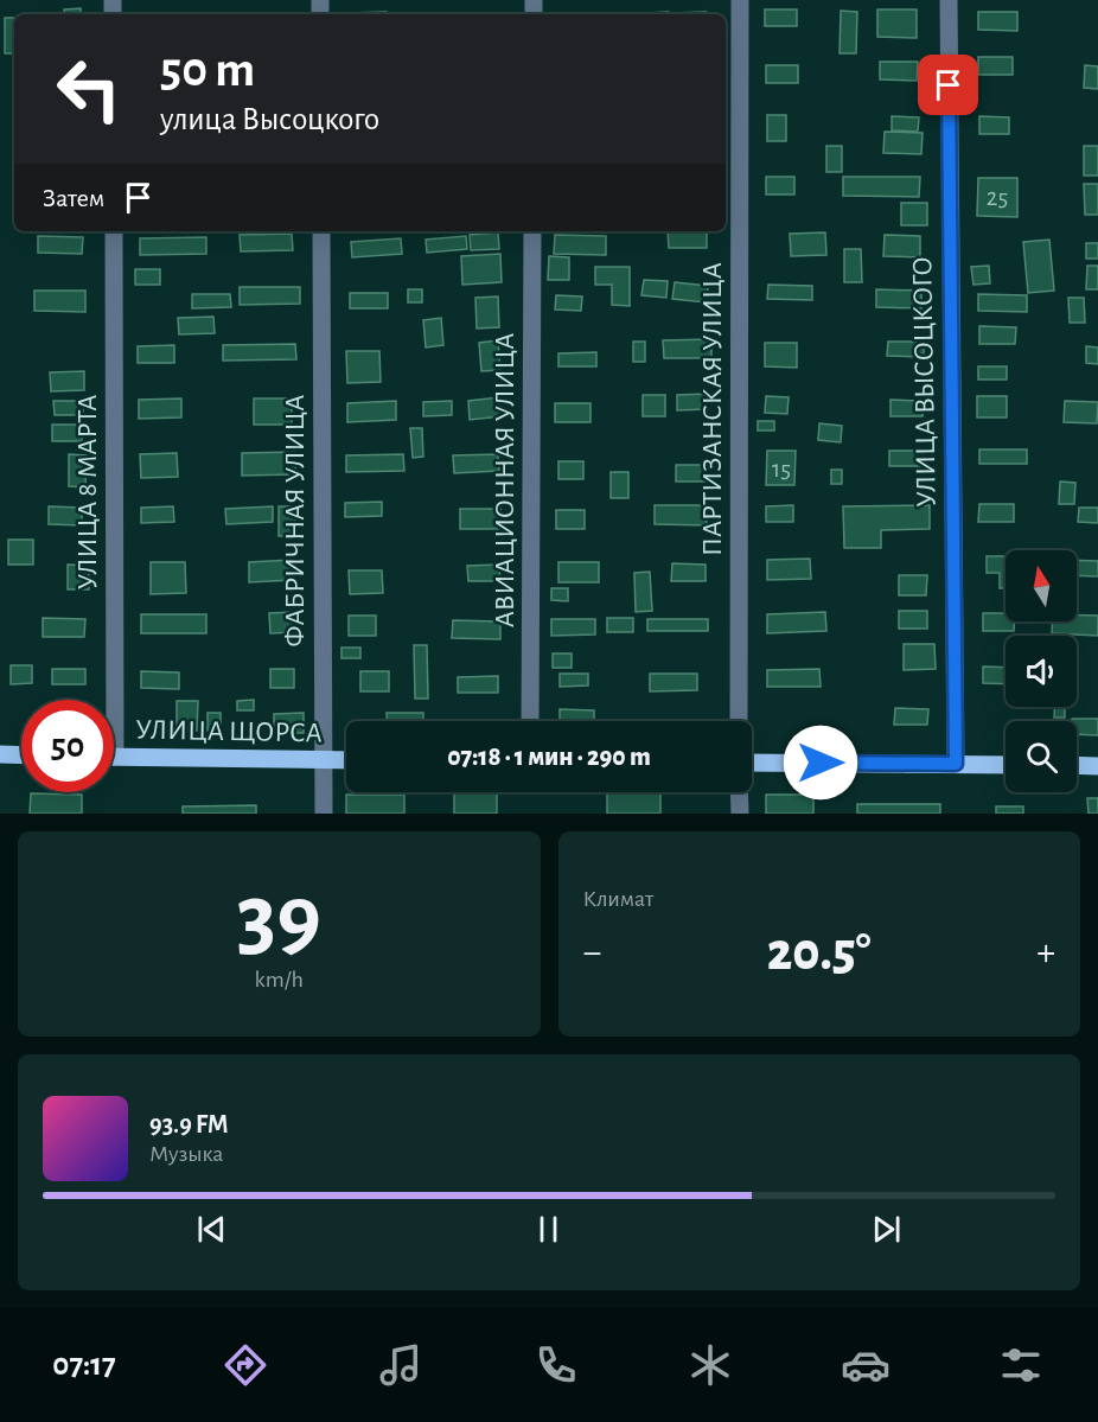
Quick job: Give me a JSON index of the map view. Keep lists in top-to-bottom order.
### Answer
{
  "streets": {
    "main road": ["УЛИЦА ЩОРСА"],
    "street": [
      "УЛИЦА ВЫСОЦКОГО",
      "ПАРТИЗАНСКАЯ УЛИЦА",
      "АВИАЦИОННАЯ УЛИЦА",
      "УЛИЦА 8 МАРТА",
      "ФАБРИЧНАЯ УЛИЦА"
    ]
  },
  "crossings": [
    ["ФАБРИЧНАЯ УЛИЦА", "УЛИЦА ЩОРСА"]
  ],
  "house_numbers": ["25", "15"],
  "north": "top",
  "page": {
    "turn": ["50 m", "улица Высоцкого"],
    "then": "Затем",
    "limit": "50",
    "trip": "07:18 · 1 мин · 290 m",
    "tile": [
      ["39", "km/h"],
      "Климат"
    ],
    "heat": ["−", "20.5°", "+"],
    "song": ["93.9 FM", "Музыка"],
    "tabs": "07:17"
  }
}
